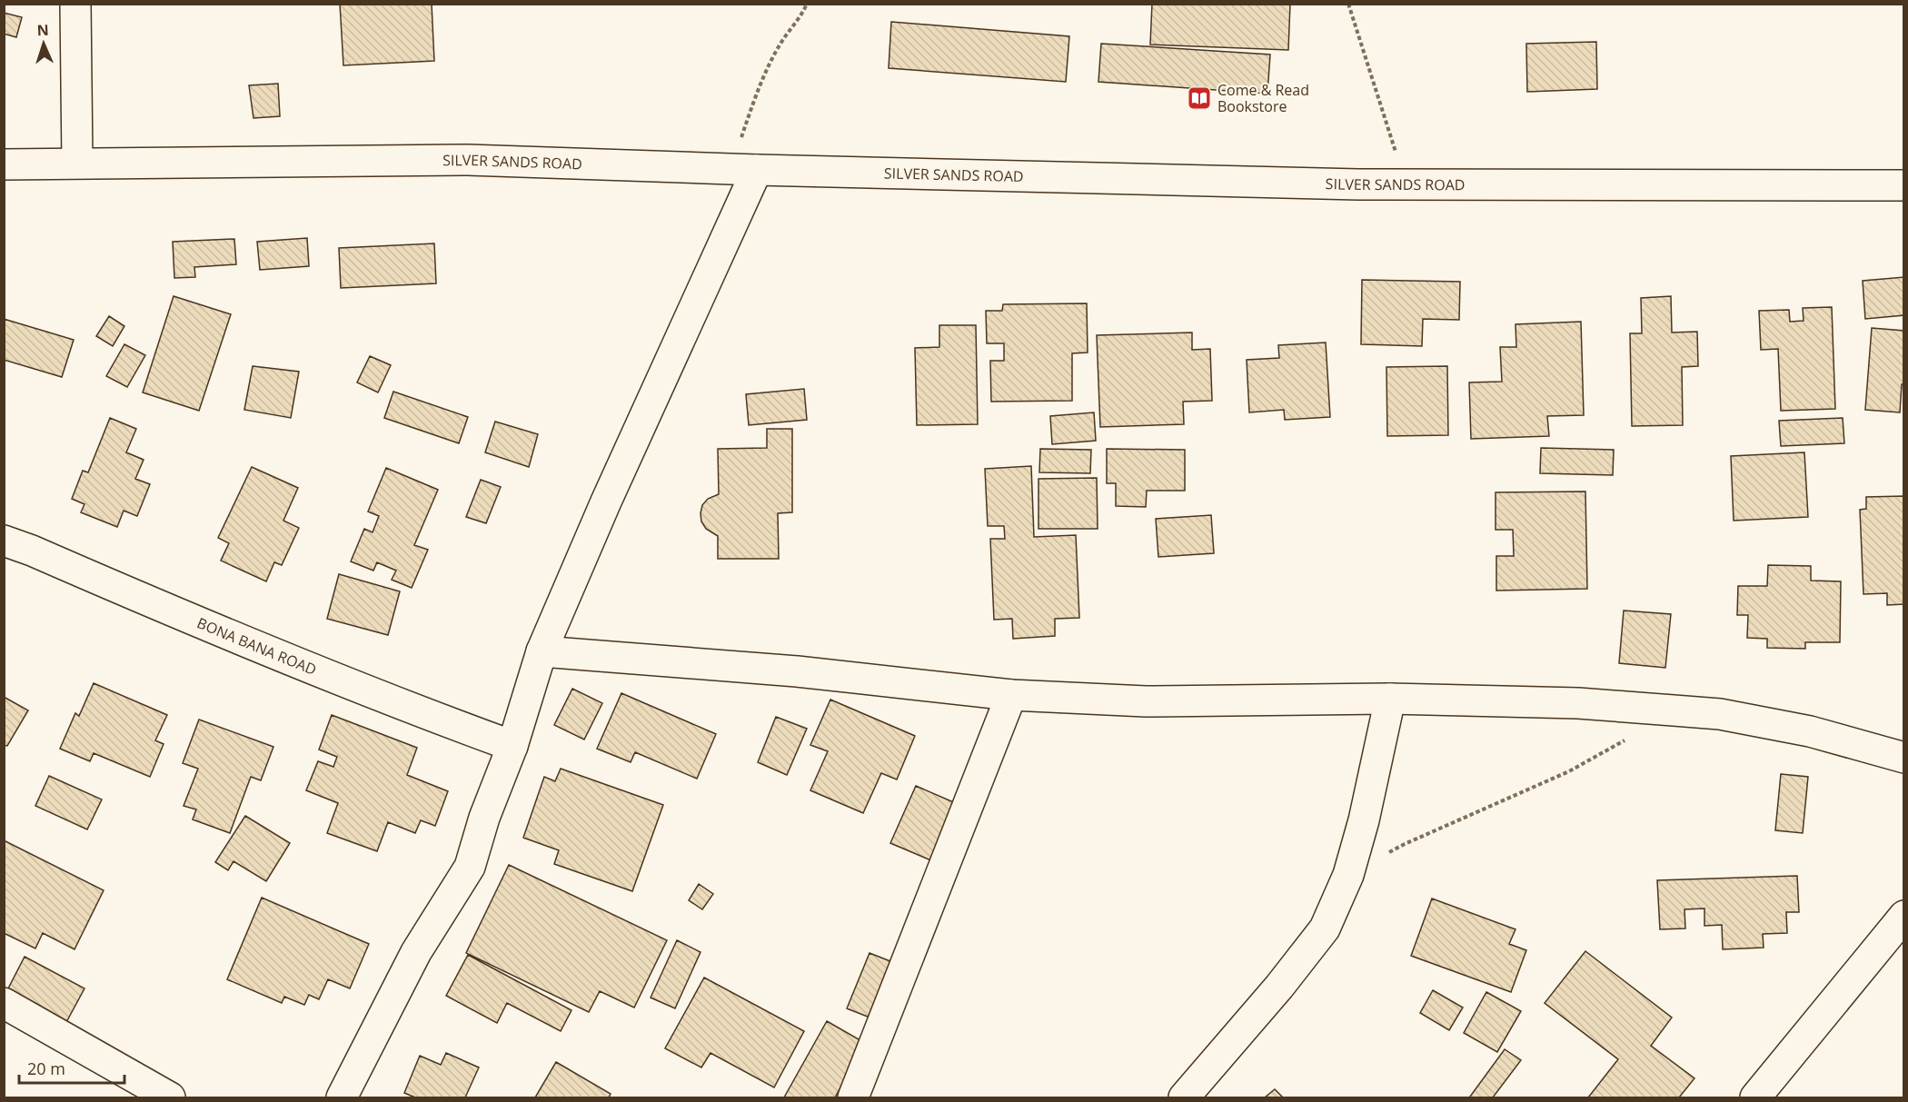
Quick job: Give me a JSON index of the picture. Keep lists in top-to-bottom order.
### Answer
{
  "streets": {
    "street": ["SILVER SANDS ROAD", "BONA BANA ROAD"]
  },
  "places": {
    "library": ["Come & Read Bookstore"]
  },
  "scale_bar": "20 m",
  "north": "top"
}
